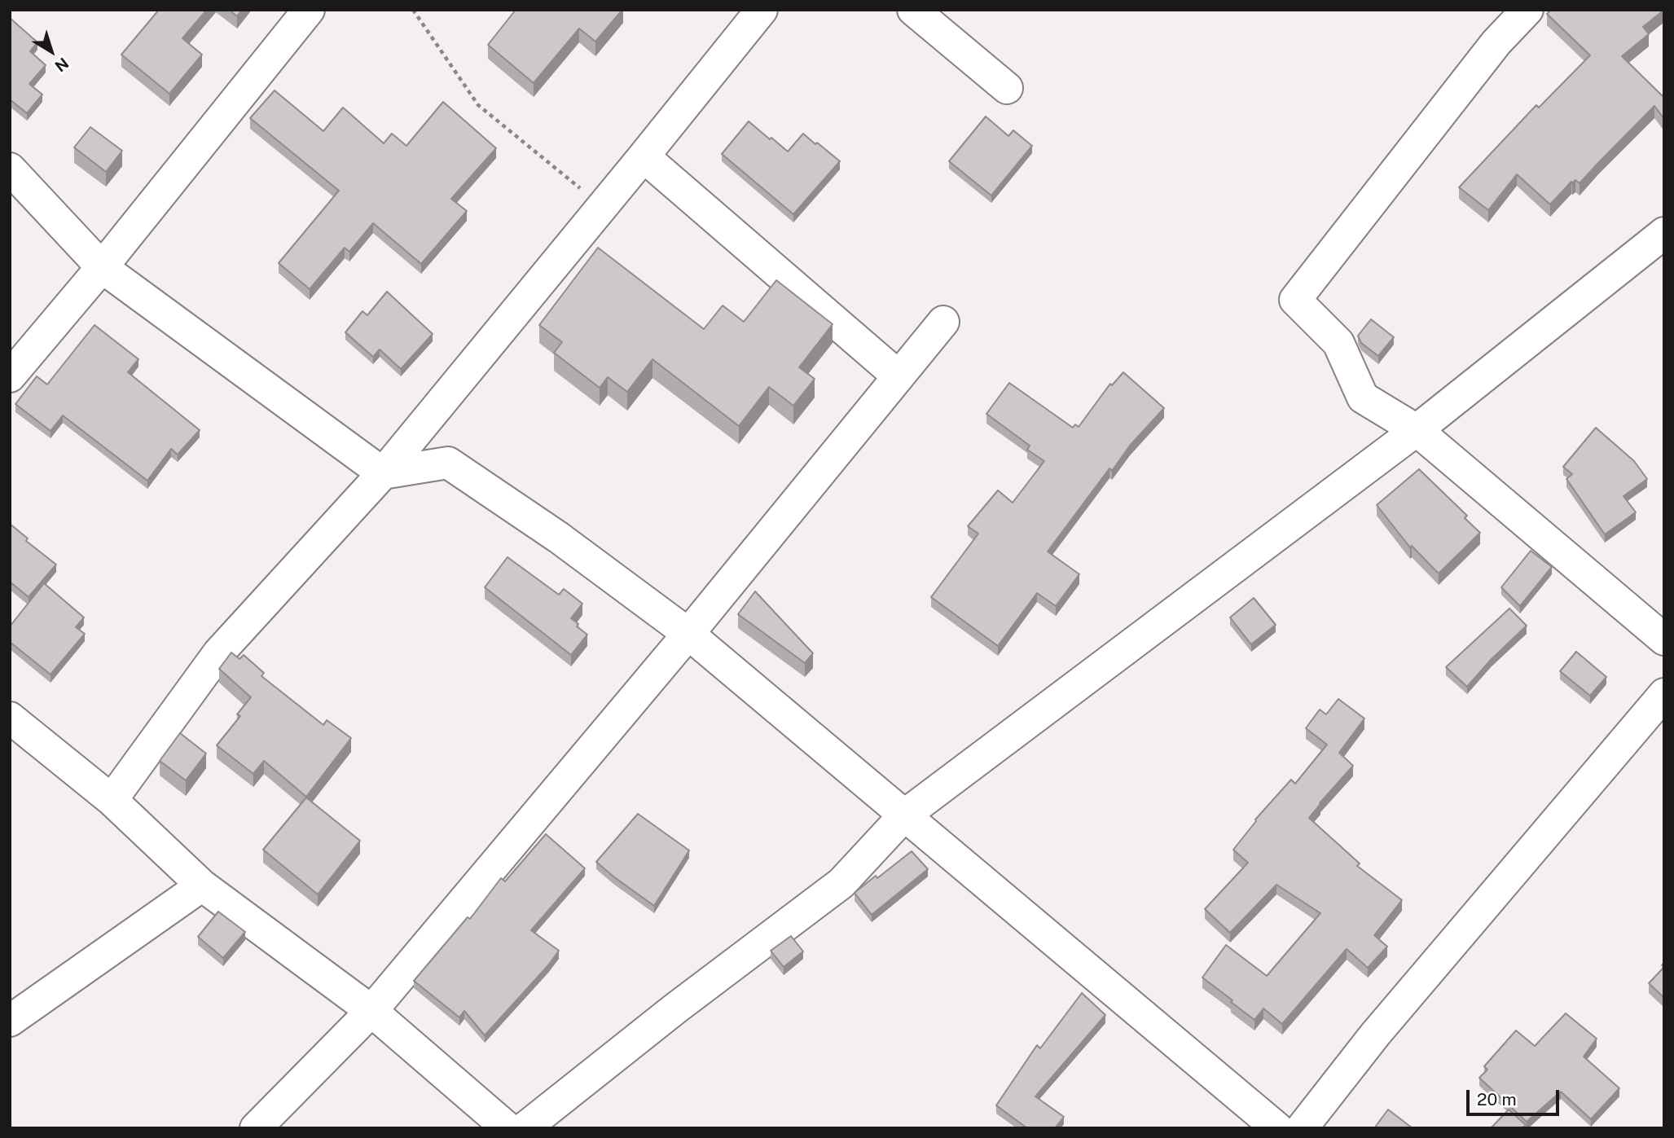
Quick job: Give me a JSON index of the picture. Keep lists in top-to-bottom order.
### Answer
{
  "scale_bar": "20 m",
  "north": "bottom right"
}
